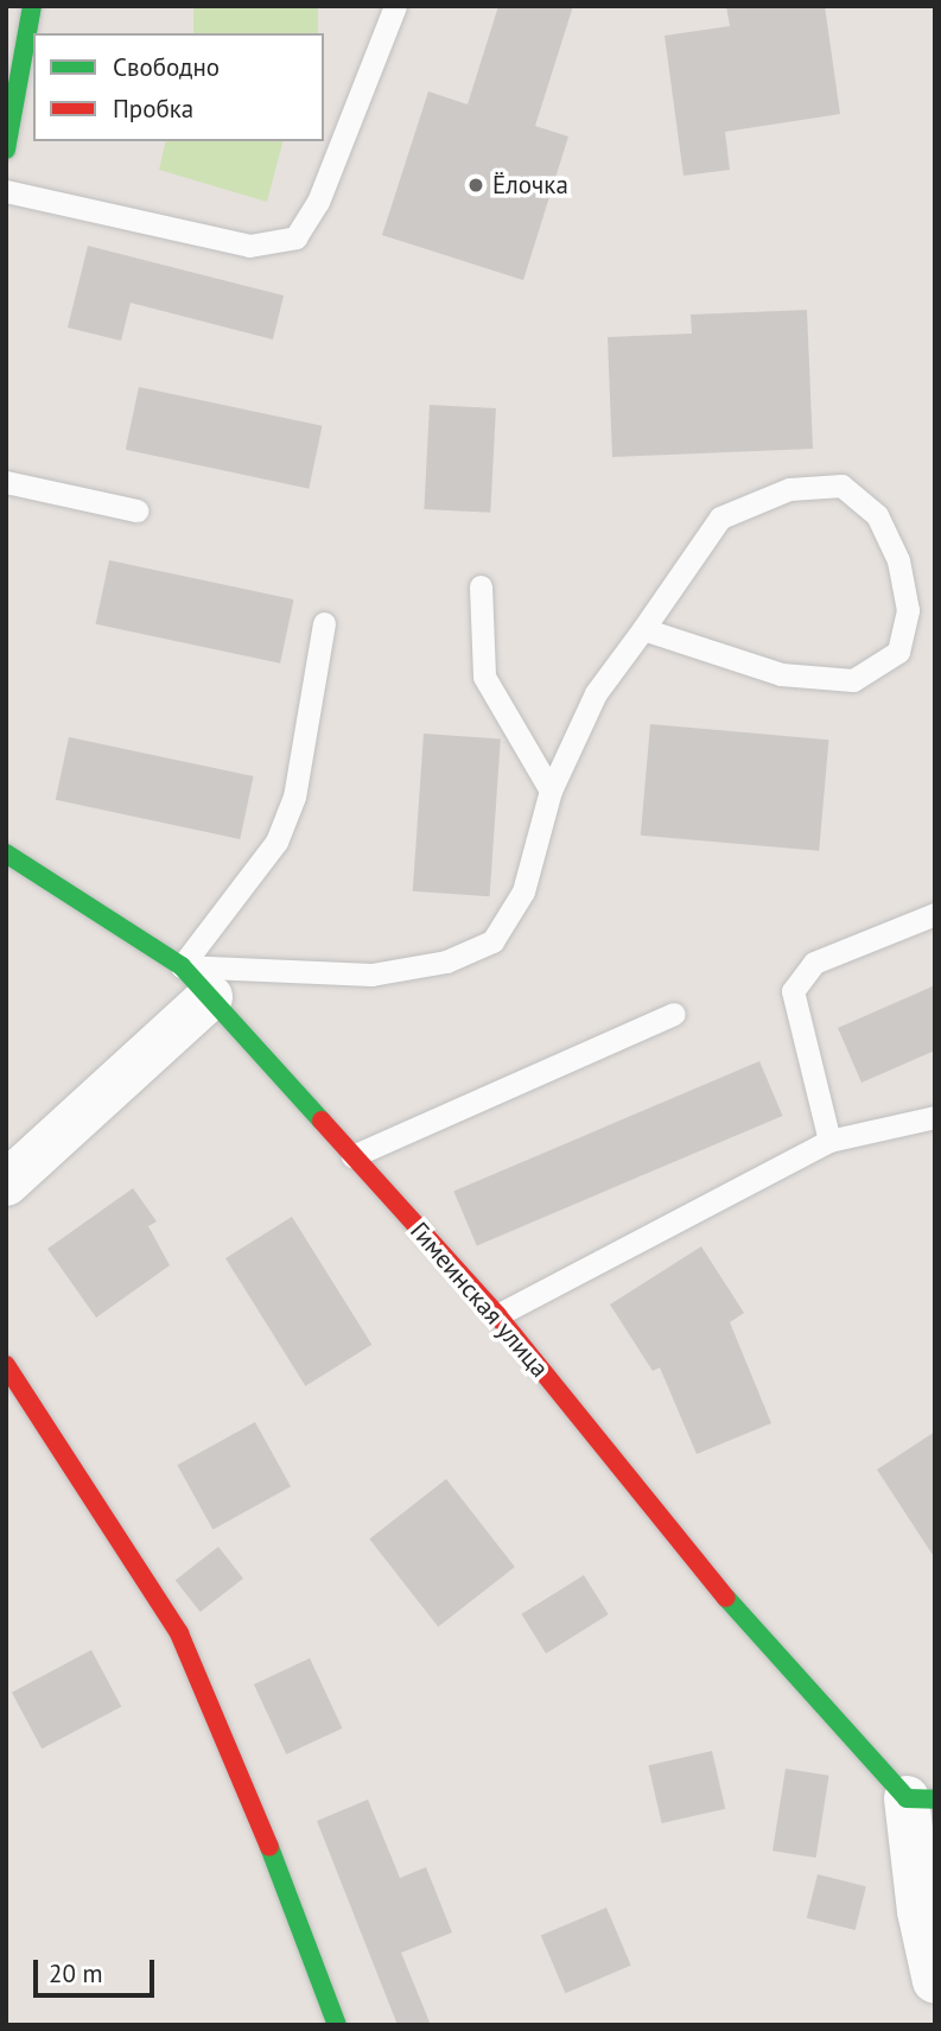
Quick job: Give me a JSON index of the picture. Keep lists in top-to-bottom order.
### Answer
{
  "streets": {
    "street": ["Гимеинская улица"]
  },
  "places": ["Ёлочка"],
  "legend": ["Свободно", "Пробка"],
  "scale_bar": "20 m"
}
